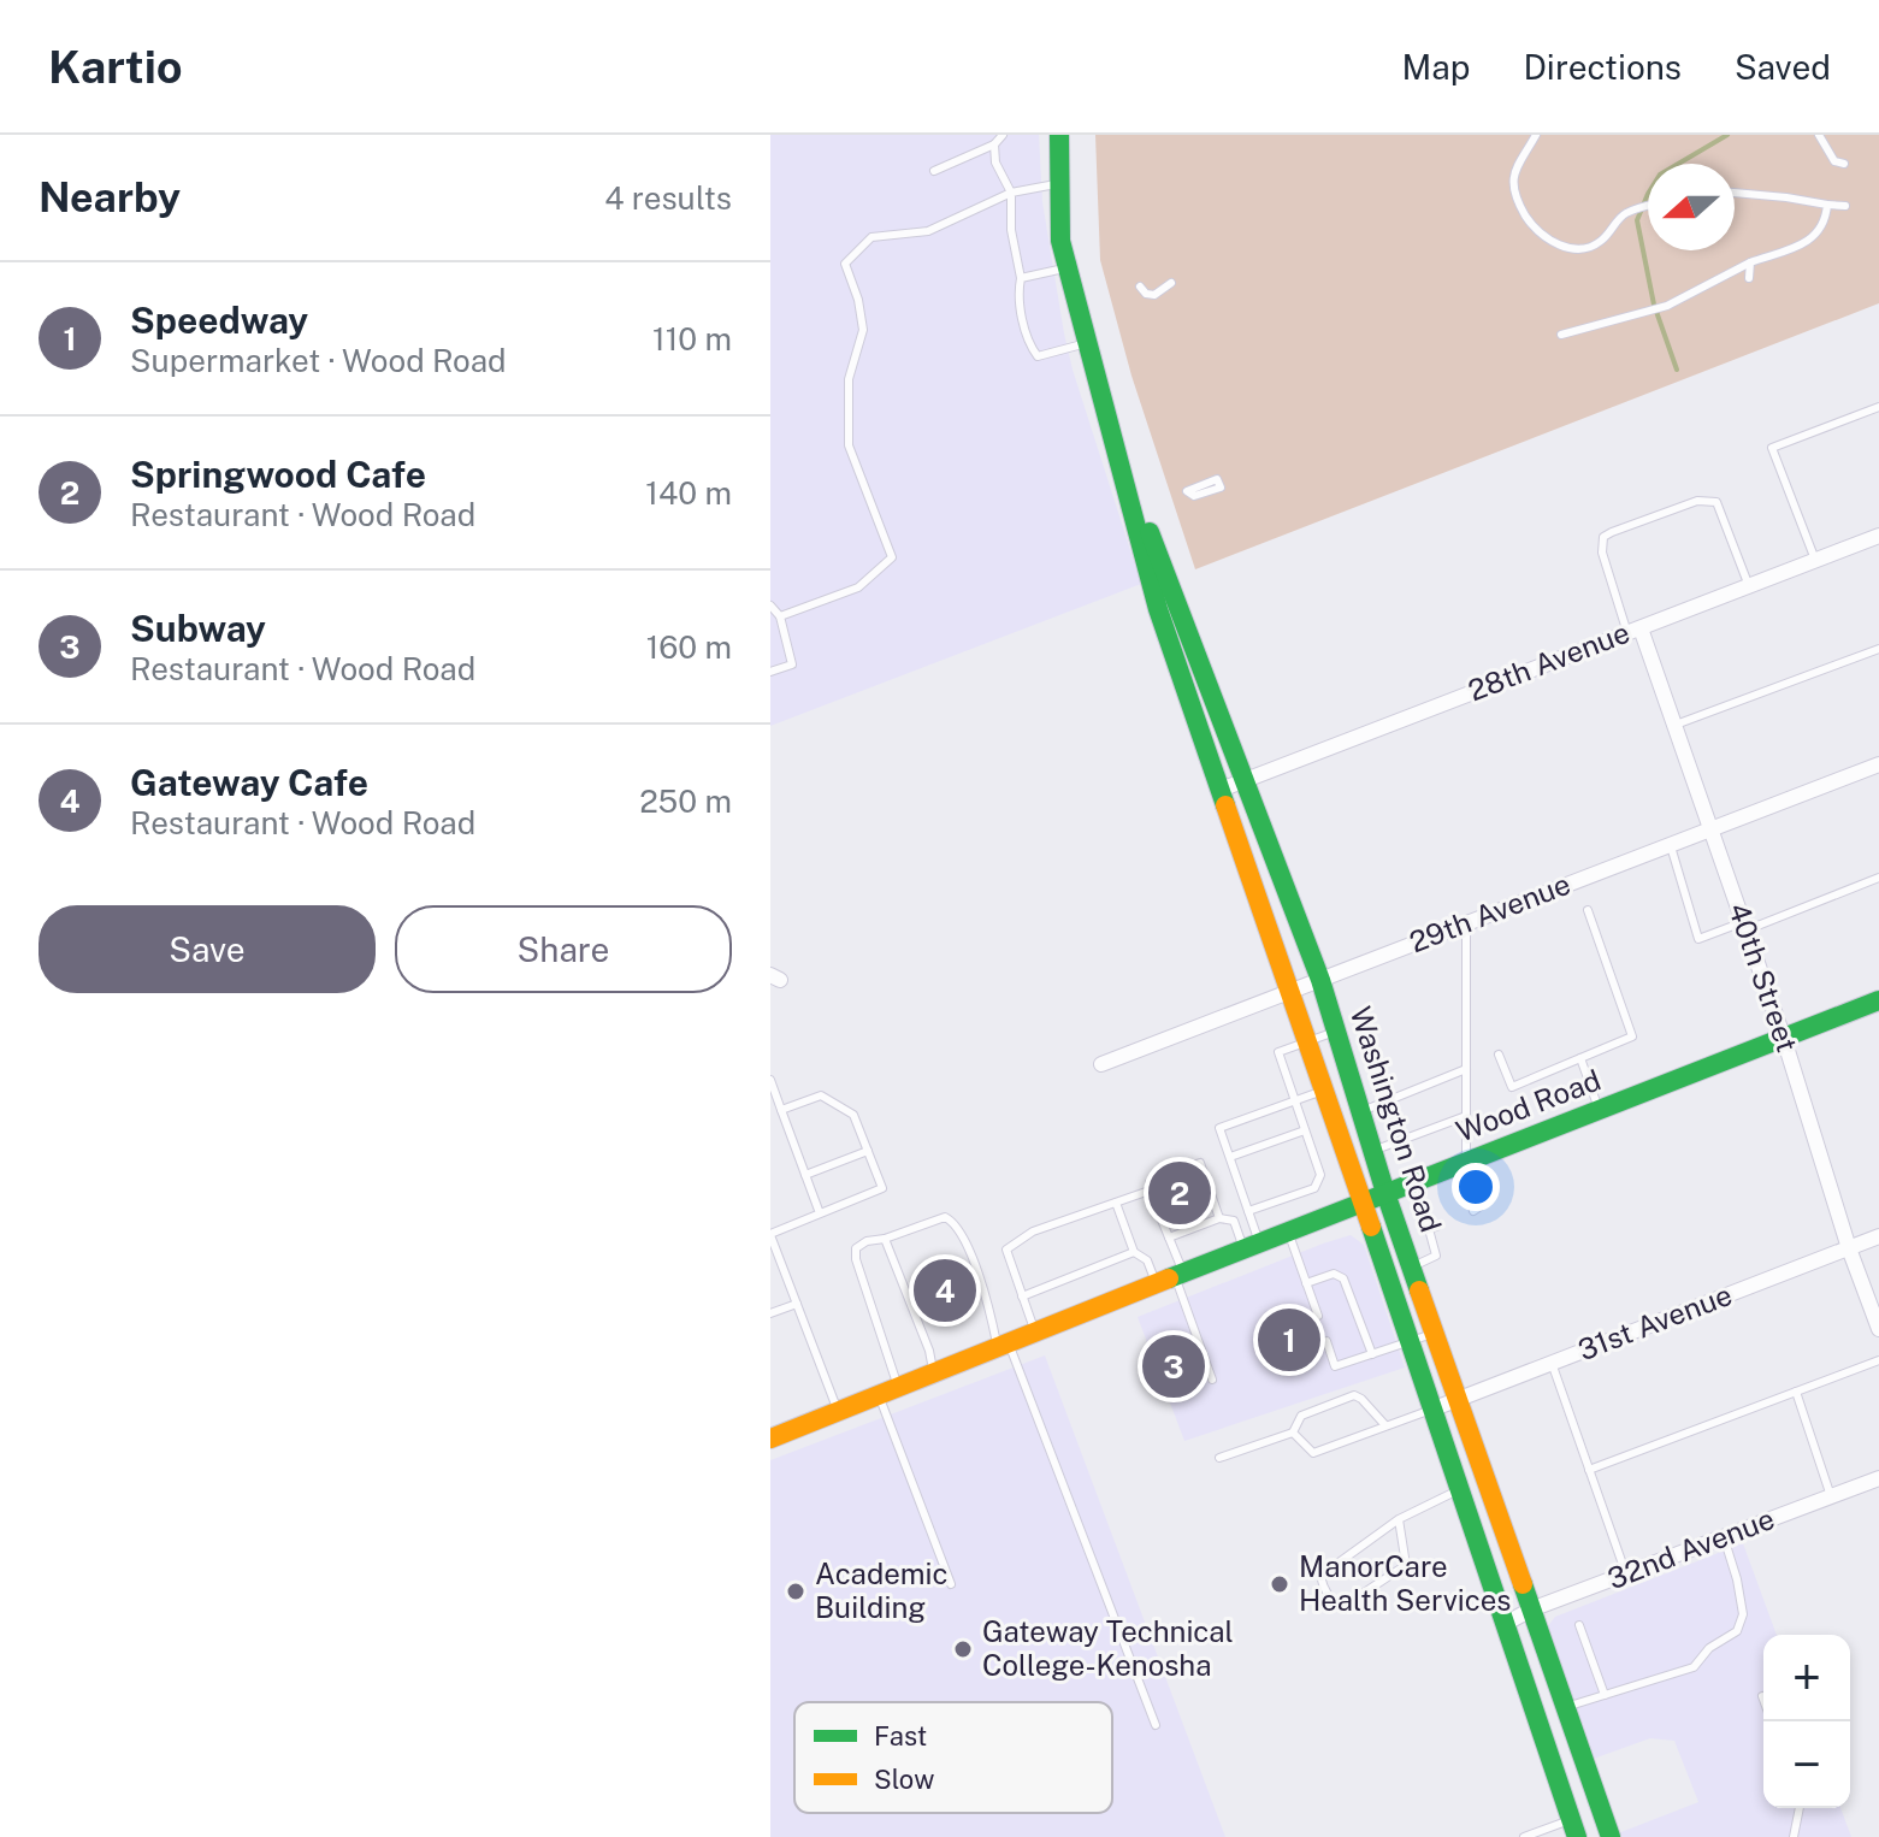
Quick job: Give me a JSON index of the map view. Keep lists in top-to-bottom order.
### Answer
{
  "streets": {
    "main road": ["Wood Road", "Washington Road"],
    "street": [
      "28th Avenue",
      "29th Avenue",
      "40th Street",
      "31st Avenue",
      "32nd Avenue"
    ]
  },
  "crossings": [
    ["28th Avenue", "40th Street"],
    ["28th Avenue", "Washington Road"],
    ["29th Avenue", "40th Street"],
    ["29th Avenue", "Washington Road"],
    ["40th Street", "Wood Road"],
    ["40th Street", "31st Avenue"],
    ["Wood Road", "Washington Road"],
    ["Washington Road", "31st Avenue"],
    ["Washington Road", "32nd Avenue"]
  ],
  "places": ["ManorCare Health Services", "Academic Building", "Gateway Technical College-Kenosha"],
  "legend": ["Fast", "Slow"],
  "north": "left",
  "page": {
    "header": "Kartio",
    "nav": ["Map", "Directions", "Saved"],
    "heading": ["Nearby", "4 results"],
    "list": [
      {
        "mark": "1",
        "name": "Speedway",
        "note": "Supermarket · Wood Road",
        "value": "110 m"
      },
      {
        "mark": "2",
        "name": "Springwood Cafe",
        "note": "Restaurant · Wood Road",
        "value": "140 m"
      },
      {
        "mark": "3",
        "name": "Subway",
        "note": "Restaurant · Wood Road",
        "value": "160 m"
      },
      {
        "mark": "4",
        "name": "Gateway Cafe",
        "note": "Restaurant · Wood Road",
        "value": "250 m"
      }
    ],
    "buttons": ["Save", "Share"],
    "pins": [
      "2",
      "4",
      "1",
      "3"
    ],
    "map_buttons": ["+", "−"]
  }
}
